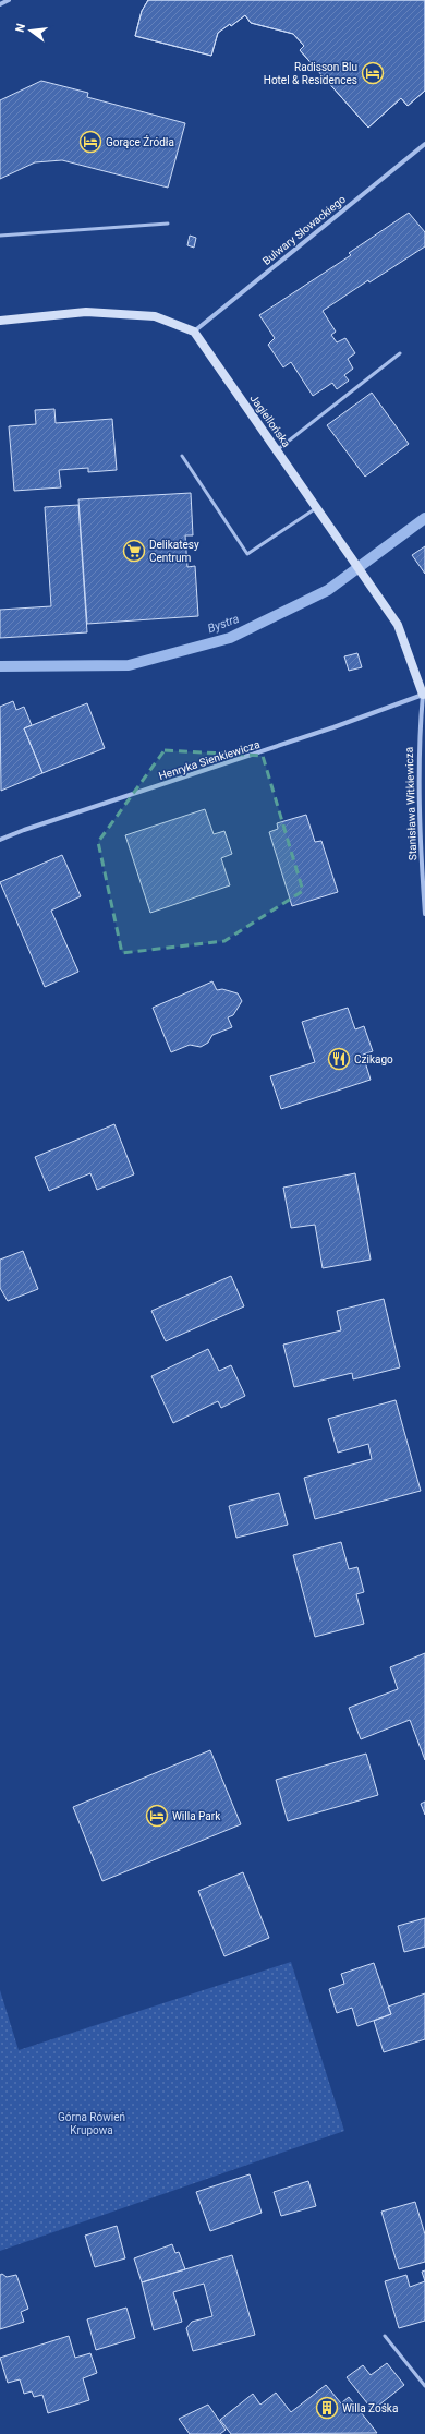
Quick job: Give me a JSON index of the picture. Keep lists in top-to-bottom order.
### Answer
{
  "streets": {
    "street": [
      "Bulwary Słowackiego",
      "Jagiellońska",
      "Henryka Sienkiewicza",
      "Stanisława Witkiewicza"
    ]
  },
  "crossings": [
    ["Bulwary Słowackiego", "Jagiellońska"],
    ["Jagiellońska", "Henryka Sienkiewicza"],
    ["Jagiellońska", "Stanisława Witkiewicza"],
    ["Henryka Sienkiewicza", "Stanisława Witkiewicza"]
  ],
  "water": ["Bystra"],
  "parks": ["Górna Rówień Krupowa"],
  "places": {
    "hotel": ["Radisson Blu Hotel & Residences", "Gorące Źródła", "Willa Park"],
    "supermarket": ["Delikatesy Centrum"],
    "restaurant": ["Czikago"],
    "building": ["Willa Zośka"]
  },
  "north": "left"
}
